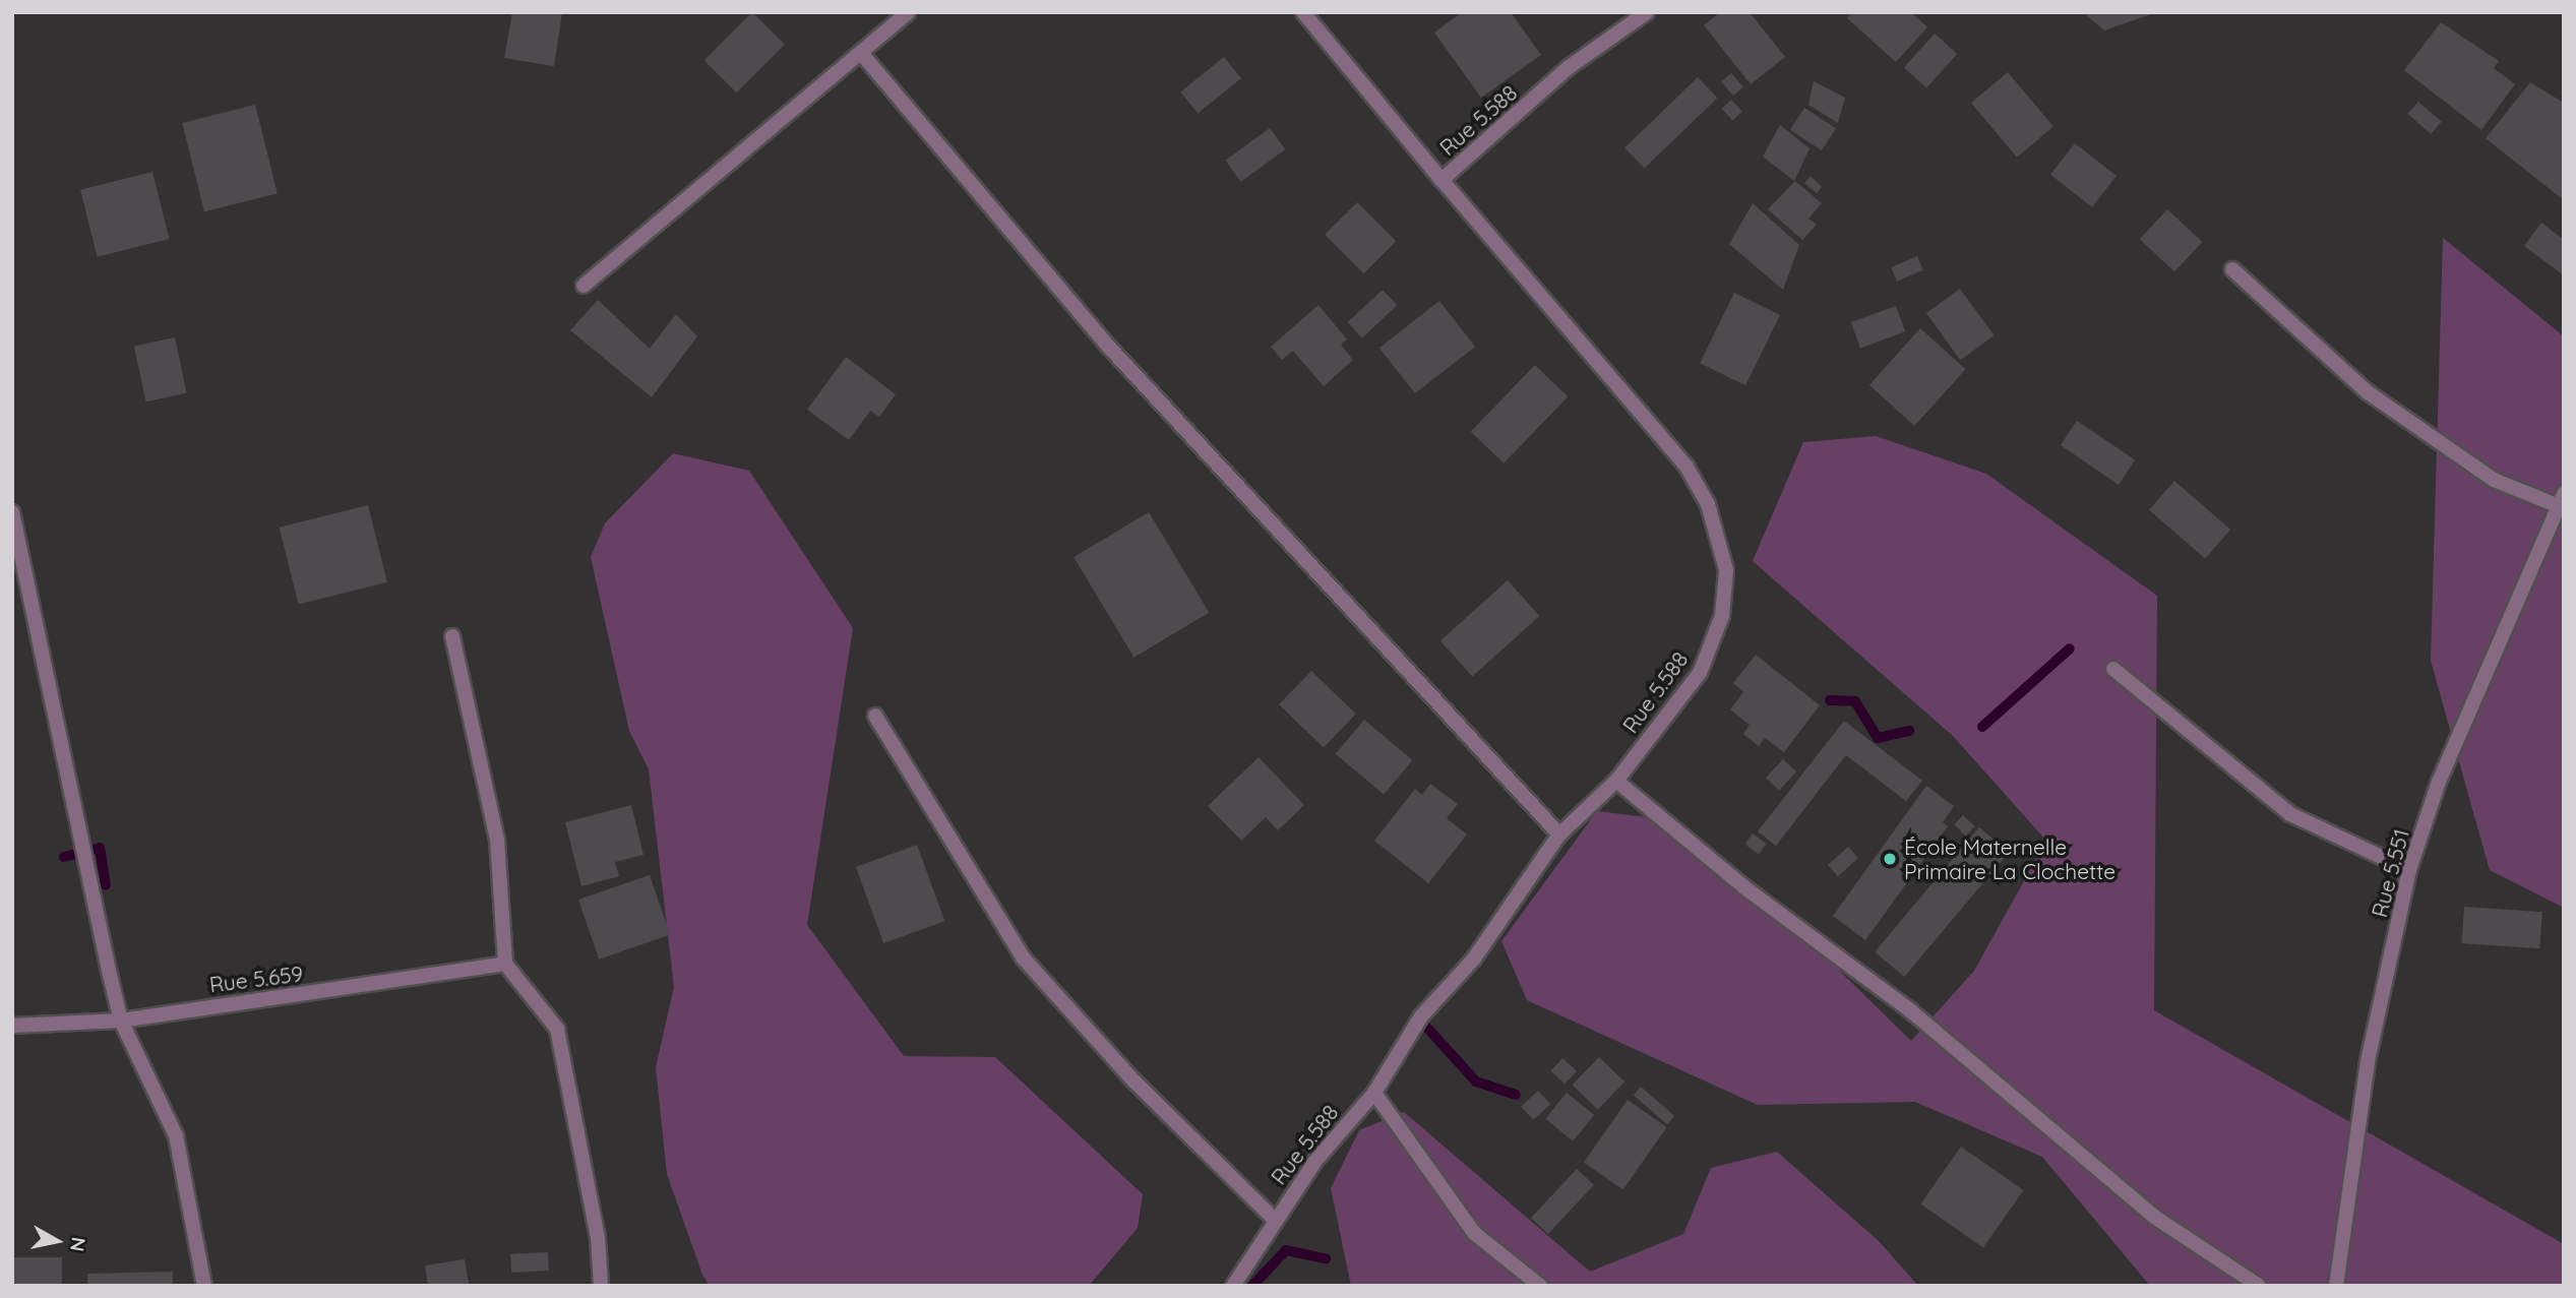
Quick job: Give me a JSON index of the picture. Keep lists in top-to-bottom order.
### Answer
{
  "streets": {
    "street": ["Rue 5.588", "Rue 5.551", "Rue 5.659"]
  },
  "places": ["École Maternelle Primaire La Clochette"],
  "north": "right"
}
